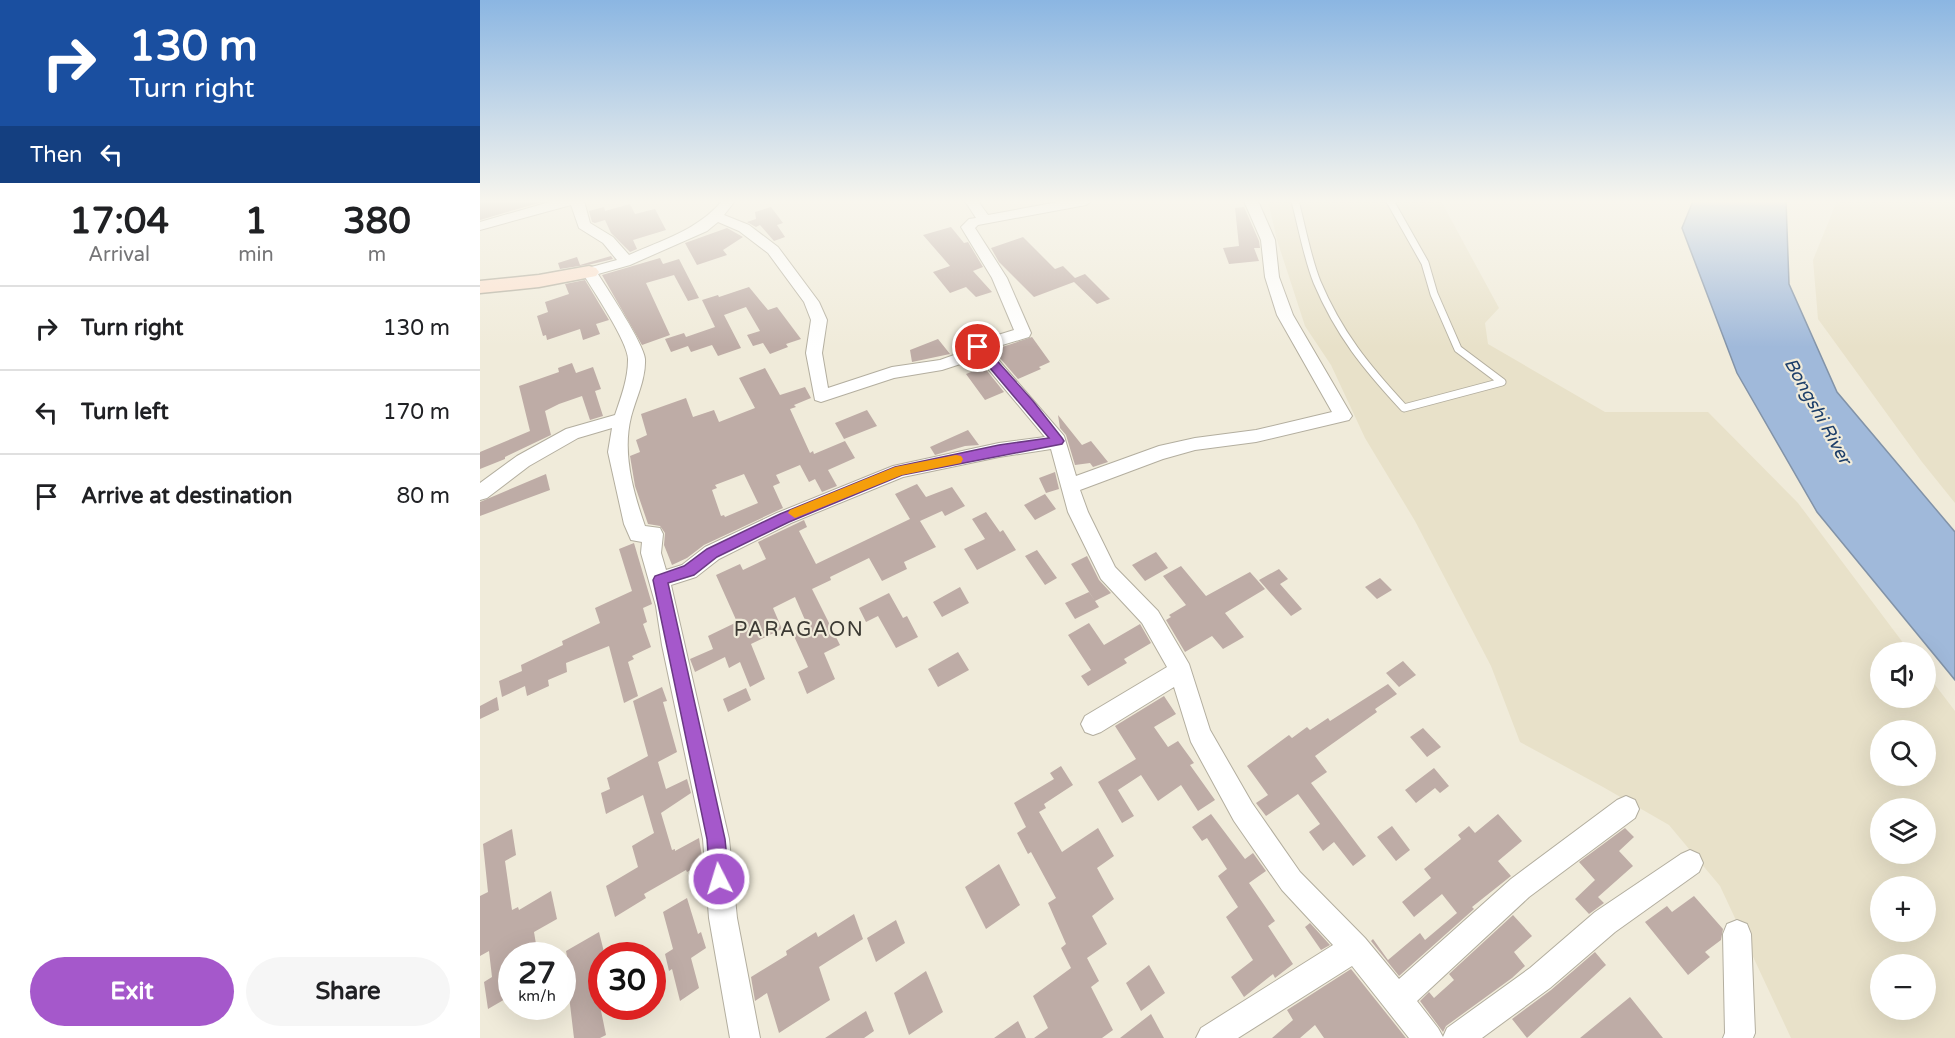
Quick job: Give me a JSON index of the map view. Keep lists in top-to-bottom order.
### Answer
{
  "districts": ["PARAGAON"],
  "water": ["Bongshi River"],
  "page": {
    "turn": ["130 m", "Turn right"],
    "then": "Then",
    "eta": [
      "17:04",
      "Arrival",
      "1",
      "min",
      "380",
      "m"
    ],
    "list": [
      {
        "name": "Turn right",
        "value": "130 m"
      },
      {
        "name": "Turn left",
        "value": "170 m"
      },
      {
        "name": "Arrive at destination",
        "value": "80 m"
      }
    ],
    "map_buttons": ["+", "−"],
    "speed": "27 km/h",
    "limit": "30",
    "buttons": ["Exit", "Share"]
  }
}
